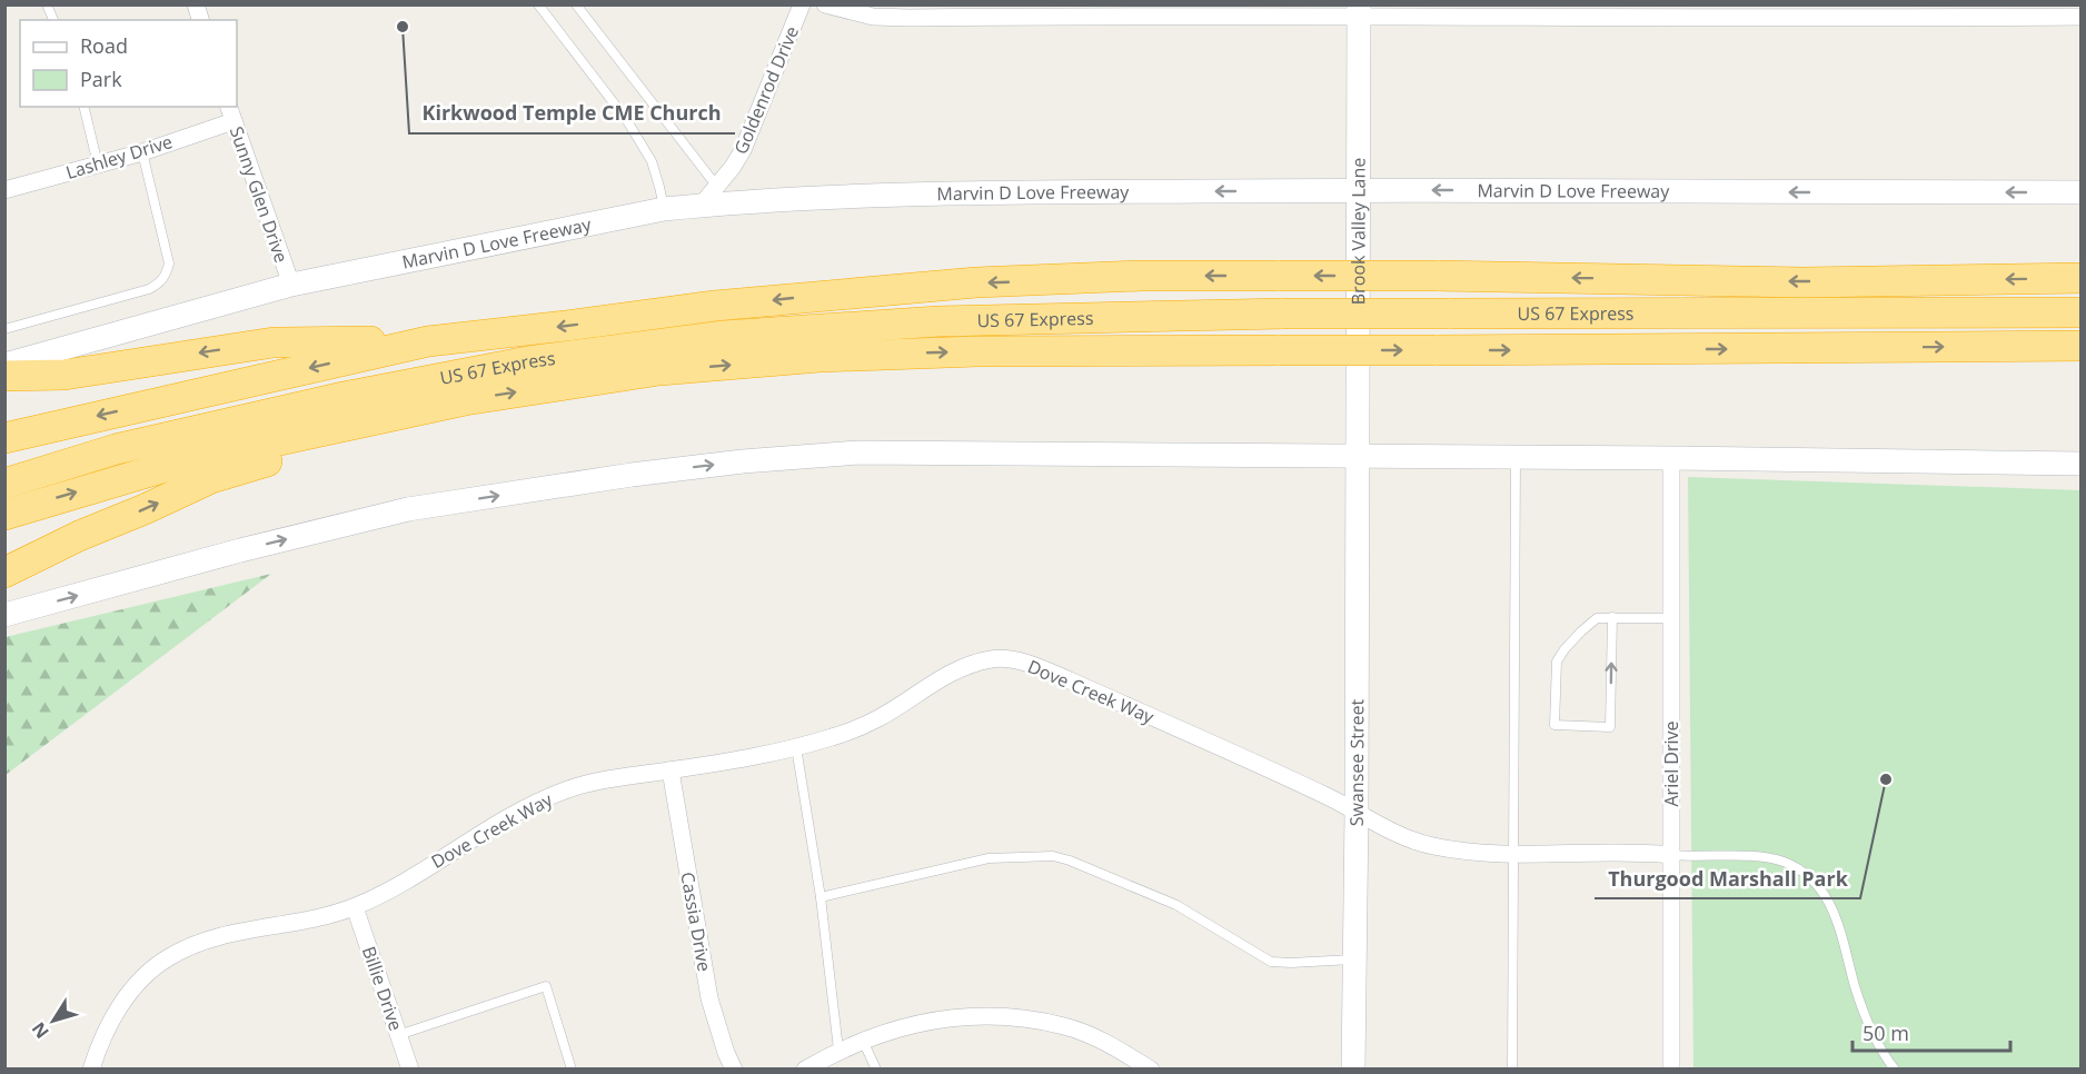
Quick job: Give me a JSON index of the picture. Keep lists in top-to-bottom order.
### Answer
{
  "streets": {
    "highway": ["US 67 Express"],
    "main road": ["Marvin D Love Freeway", "Brook Valley Lane", "Swansee Street"],
    "street": [
      "Goldenrod Drive",
      "Lashley Drive",
      "Sunny Glen Drive",
      "Dove Creek Way",
      "Ariel Drive",
      "Cassia Drive",
      "Billie Drive"
    ]
  },
  "crossings": [
    ["Goldenrod Drive", "Marvin D Love Freeway"],
    ["Lashley Drive", "Sunny Glen Drive"],
    ["Marvin D Love Freeway", "Sunny Glen Drive"],
    ["Marvin D Love Freeway", "Brook Valley Lane"],
    ["Brook Valley Lane", "Swansee Street"],
    ["Dove Creek Way", "Swansee Street"],
    ["Dove Creek Way", "Ariel Drive"],
    ["Dove Creek Way", "Cassia Drive"],
    ["Dove Creek Way", "Billie Drive"]
  ],
  "one_way": ["Marvin D Love Freeway"],
  "places": ["Kirkwood Temple CME Church", "Thurgood Marshall Park"],
  "legend": ["Road", "Park"],
  "scale_bar": "50 m",
  "north": "bottom left"
}
